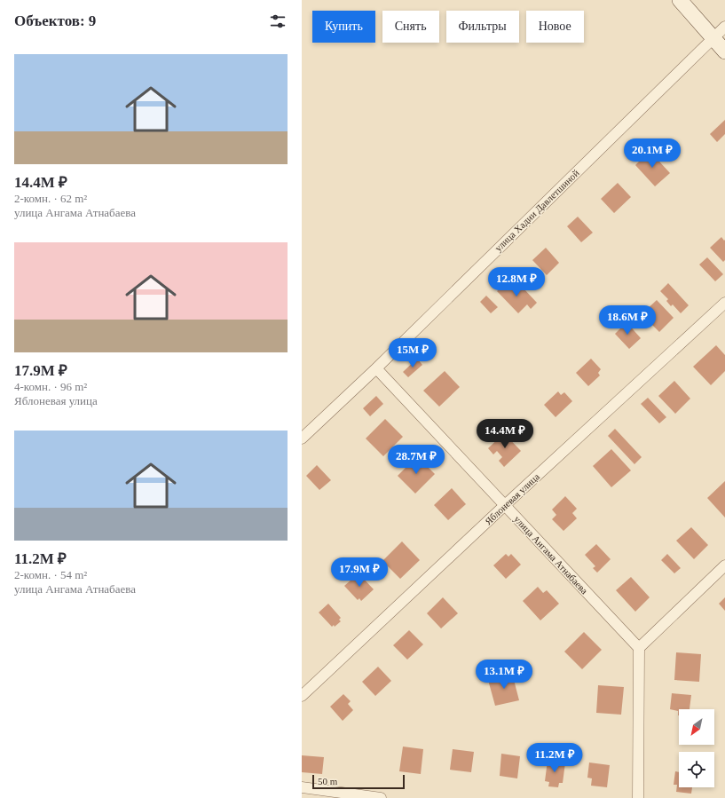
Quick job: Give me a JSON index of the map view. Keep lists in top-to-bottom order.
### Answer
{
  "streets": {
    "street": ["улица Хадии Давлетшиной", "Яблоневая улица", "улица Ангама Атнабаева"]
  },
  "crossings": [
    ["улица Хадии Давлетшиной", "улица Ангама Атнабаева"],
    ["Яблоневая улица", "улица Ангама Атнабаева"]
  ],
  "scale_bar": "50 m",
  "north": "bottom left",
  "page": {
    "heading": "Объектов: 9",
    "chip": [
      "Купить",
      "Снять",
      "Фильтры",
      "Новое"
    ],
    "list": [
      {
        "name": "14.4M ₽",
        "note": "2-комн. · 62 m² · улица Ангама Атнабаева"
      },
      {
        "name": "17.9M ₽",
        "note": "4-комн. · 96 m² · Яблоневая улица"
      },
      {
        "name": "11.2M ₽",
        "note": "2-комн. · 54 m² · улица Ангама Атнабаева"
      }
    ],
    "price": [
      "20.1M ₽",
      "12.8M ₽",
      "18.6M ₽",
      "15M ₽",
      "14.4M ₽",
      "28.7M ₽",
      "17.9M ₽",
      "13.1M ₽",
      "11.2M ₽"
    ],
    "scale": "50 m"
  }
}
